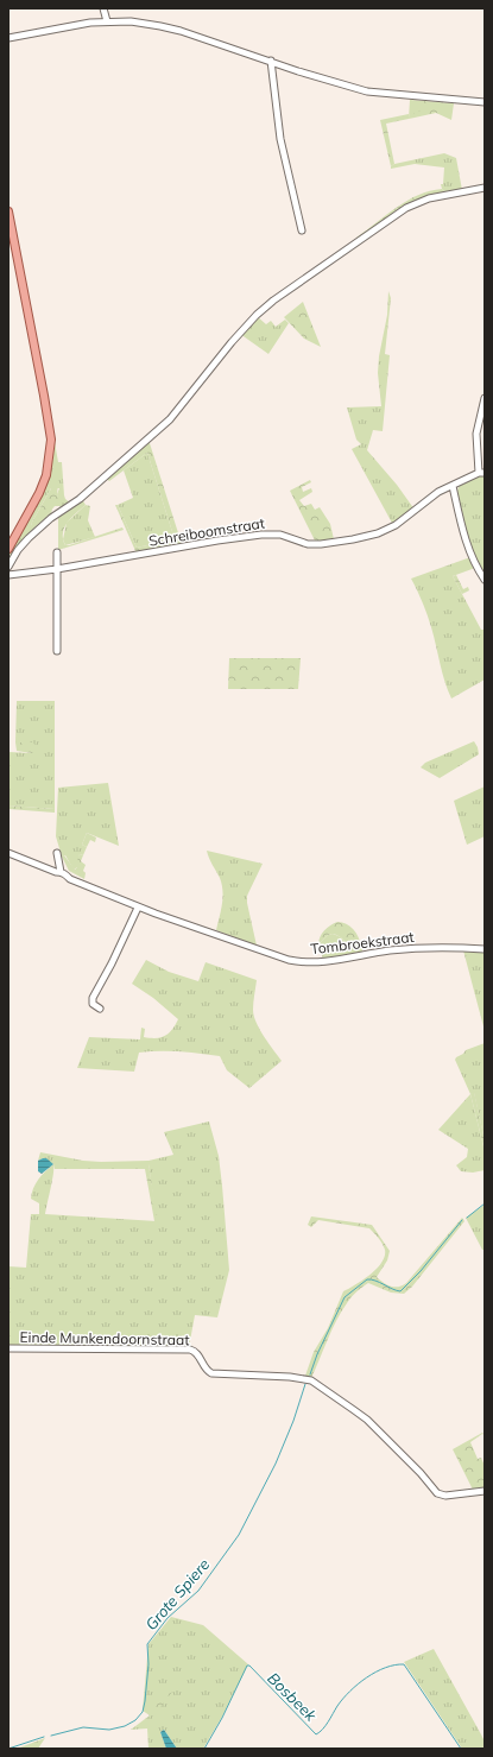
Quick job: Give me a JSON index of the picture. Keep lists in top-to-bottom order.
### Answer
{
  "streets": {
    "street": ["Schreiboomstraat", "Tombroekstraat", "Einde Munkendoornstraat"]
  },
  "water": ["Grote Spiere", "Bosbeek"]
}
